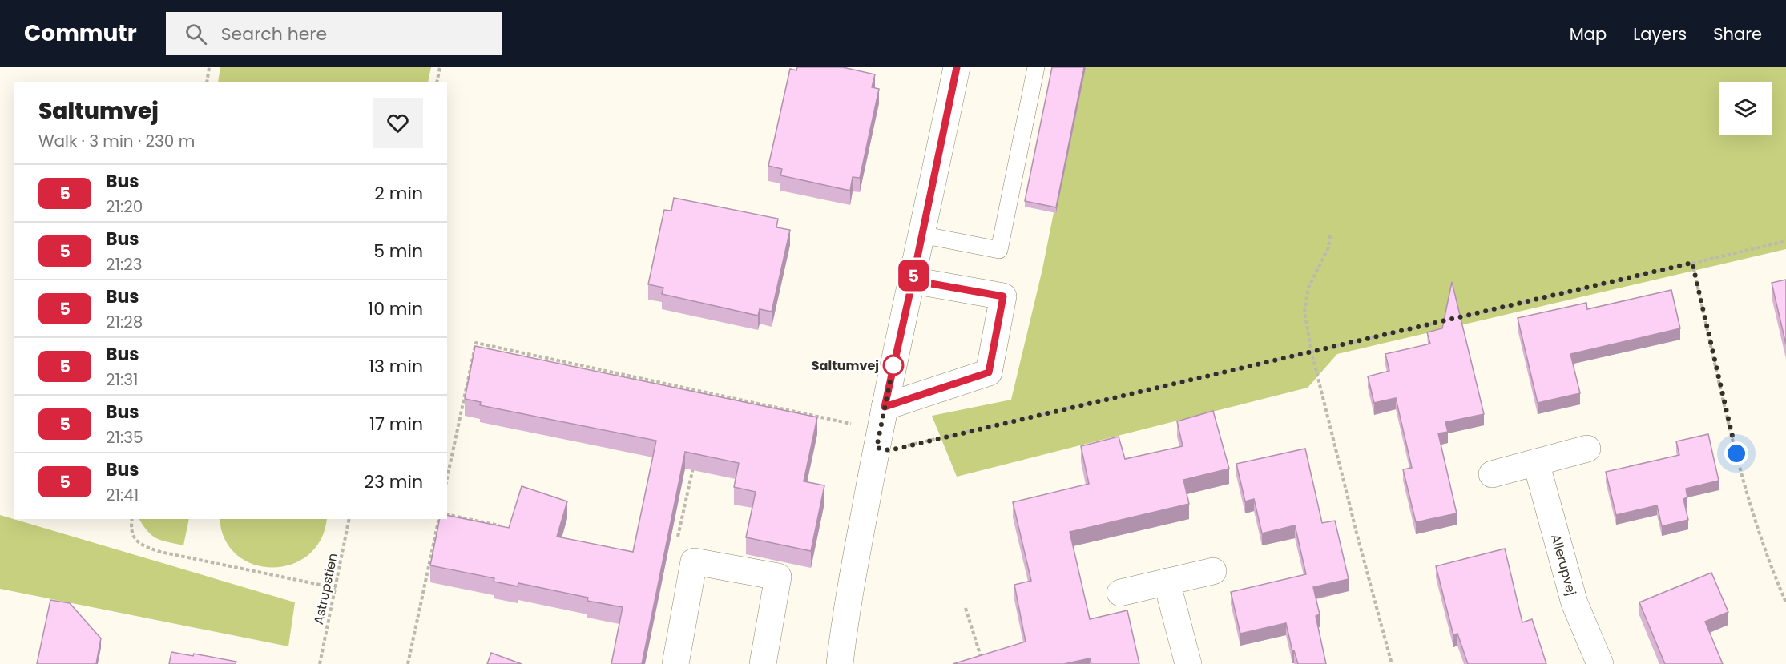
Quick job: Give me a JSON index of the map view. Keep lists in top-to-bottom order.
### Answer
{
  "streets": {
    "street": ["Allerupvej"],
    "path": ["Astrupstien"]
  },
  "places": ["Saltumvej"],
  "lines": ["bus line 5"],
  "page": {
    "header": "Commutr",
    "search": "Search here",
    "nav": ["Map", "Layers", "Share"],
    "on_map": "5",
    "heading": ["Saltumvej", "Walk · 3 min · 230 m"],
    "list": [
      {
        "mark": "5",
        "name": "Bus",
        "note": "21:20",
        "value": "2 min"
      },
      {
        "mark": "5",
        "name": "Bus",
        "note": "21:23",
        "value": "5 min"
      },
      {
        "mark": "5",
        "name": "Bus",
        "note": "21:28",
        "value": "10 min"
      },
      {
        "mark": "5",
        "name": "Bus",
        "note": "21:31",
        "value": "13 min"
      },
      {
        "mark": "5",
        "name": "Bus",
        "note": "21:35",
        "value": "17 min"
      },
      {
        "mark": "5",
        "name": "Bus",
        "note": "21:41",
        "value": "23 min"
      }
    ]
  }
}
